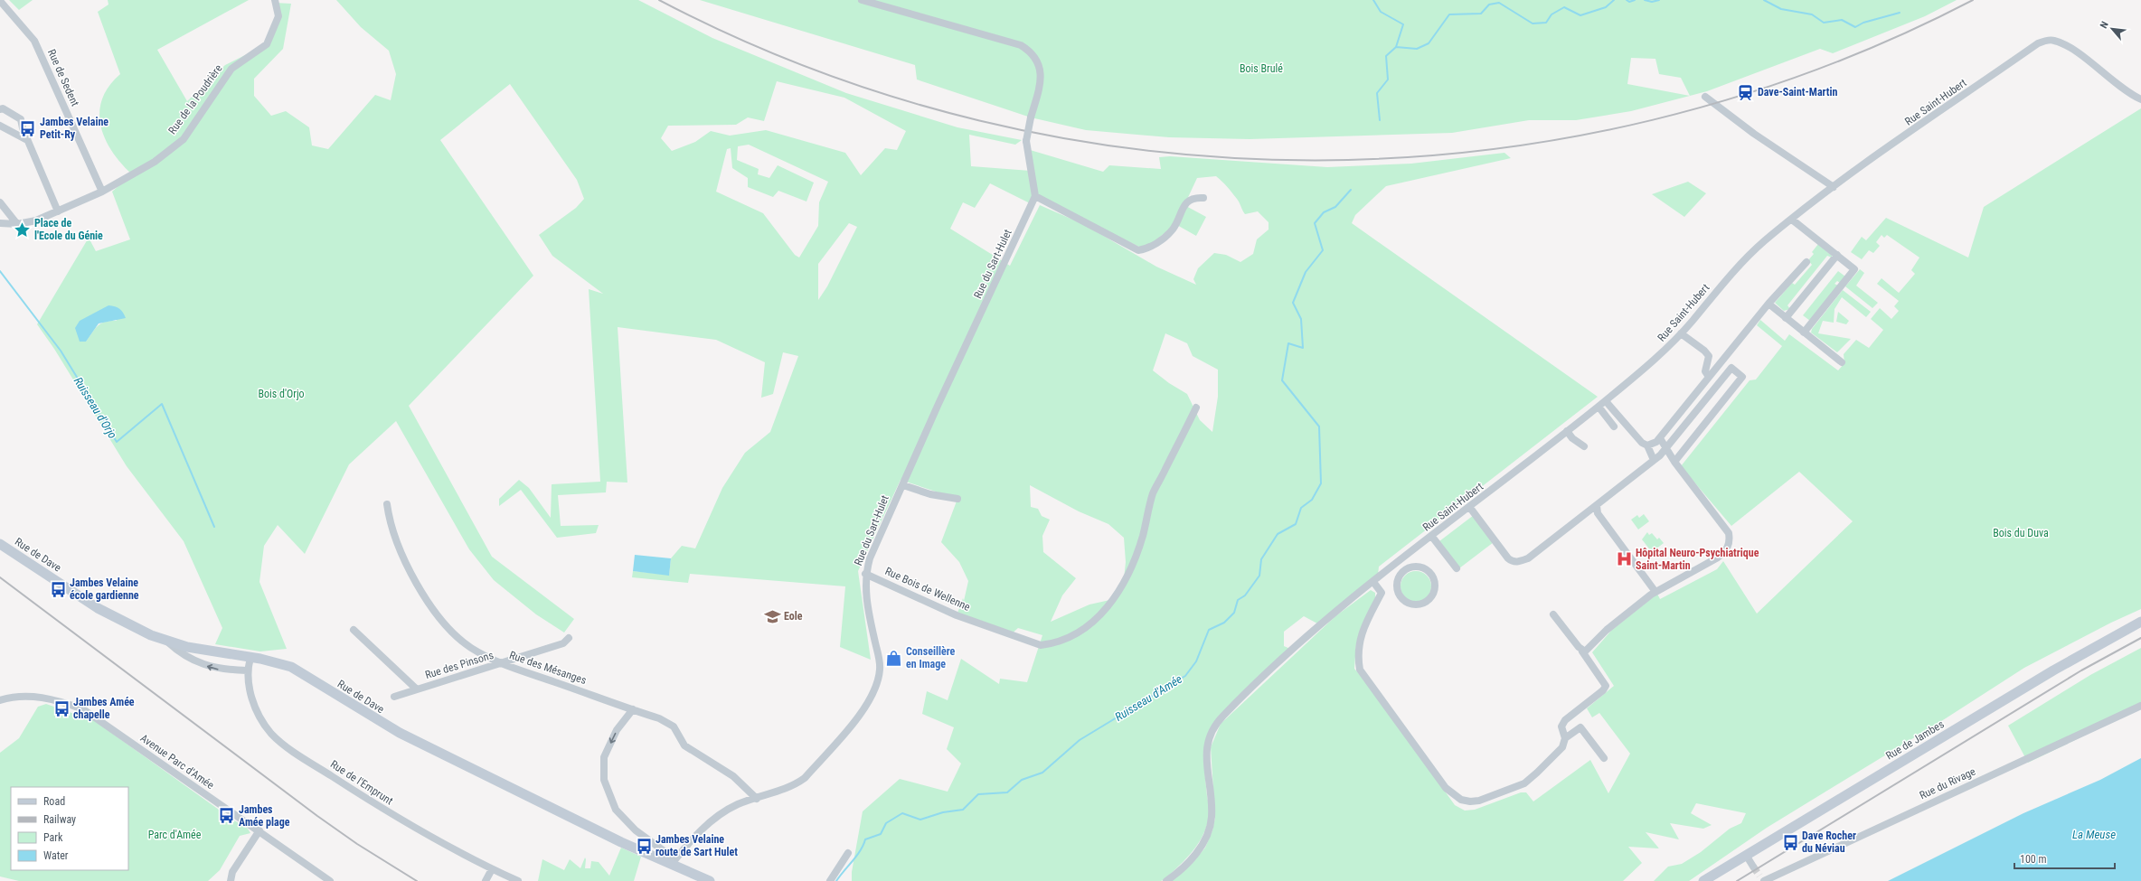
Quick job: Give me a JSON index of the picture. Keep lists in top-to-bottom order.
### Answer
{
  "streets": {
    "main road": ["Rue de Dave", "Rue de Jambes"],
    "street": [
      "Rue de Sedent",
      "Rue de la Poudrière",
      "Rue Saint-Hubert",
      "Rue du Sart-Hulet",
      "Rue Bois de Wellenne",
      "Rue des Pinsons",
      "Rue des Mésanges",
      "Avenue Parc d'Amée",
      "Rue de l'Emprunt",
      "Rue du Rivage"
    ]
  },
  "crossings": [
    ["Rue de Sedent", "Rue de la Poudrière"],
    ["Rue du Sart-Hulet", "Rue de Dave"],
    ["Rue du Sart-Hulet", "Rue Bois de Wellenne"],
    ["Rue du Sart-Hulet", "Rue des Mésanges"],
    ["Rue de Dave", "Rue de l'Emprunt"],
    ["Rue des Pinsons", "Rue des Mésanges"]
  ],
  "water": ["Ruisseau d'Orjo", "Ruisseau d'Amée", "La Meuse"],
  "parks": [
    "Bois Brulé",
    "Bois d'Orjo",
    "Bois du Duva",
    "Parc d'Amée"
  ],
  "places": {
    "station": ["Dave-Saint-Martin"],
    "bus stop": [
      "Jambes Velaine Petit-Ry",
      "Jambes Velaine école gardienne",
      "Jambes Amée chapelle",
      "Jambes Amée plage",
      "Dave Rocher du Néviau",
      "Jambes Velaine route de Sart Hulet"
    ],
    "place": ["Place de l'Ecole du Génie"],
    "hospital": ["Hôpital Neuro-Psychiatrique Saint-Martin"],
    "school or university": ["Eole"],
    "shop": ["Conseillère en Image"]
  },
  "legend": [
    "Road",
    "Railway",
    "Park",
    "Water"
  ],
  "scale_bar": "100 m",
  "north": "top left"
}
